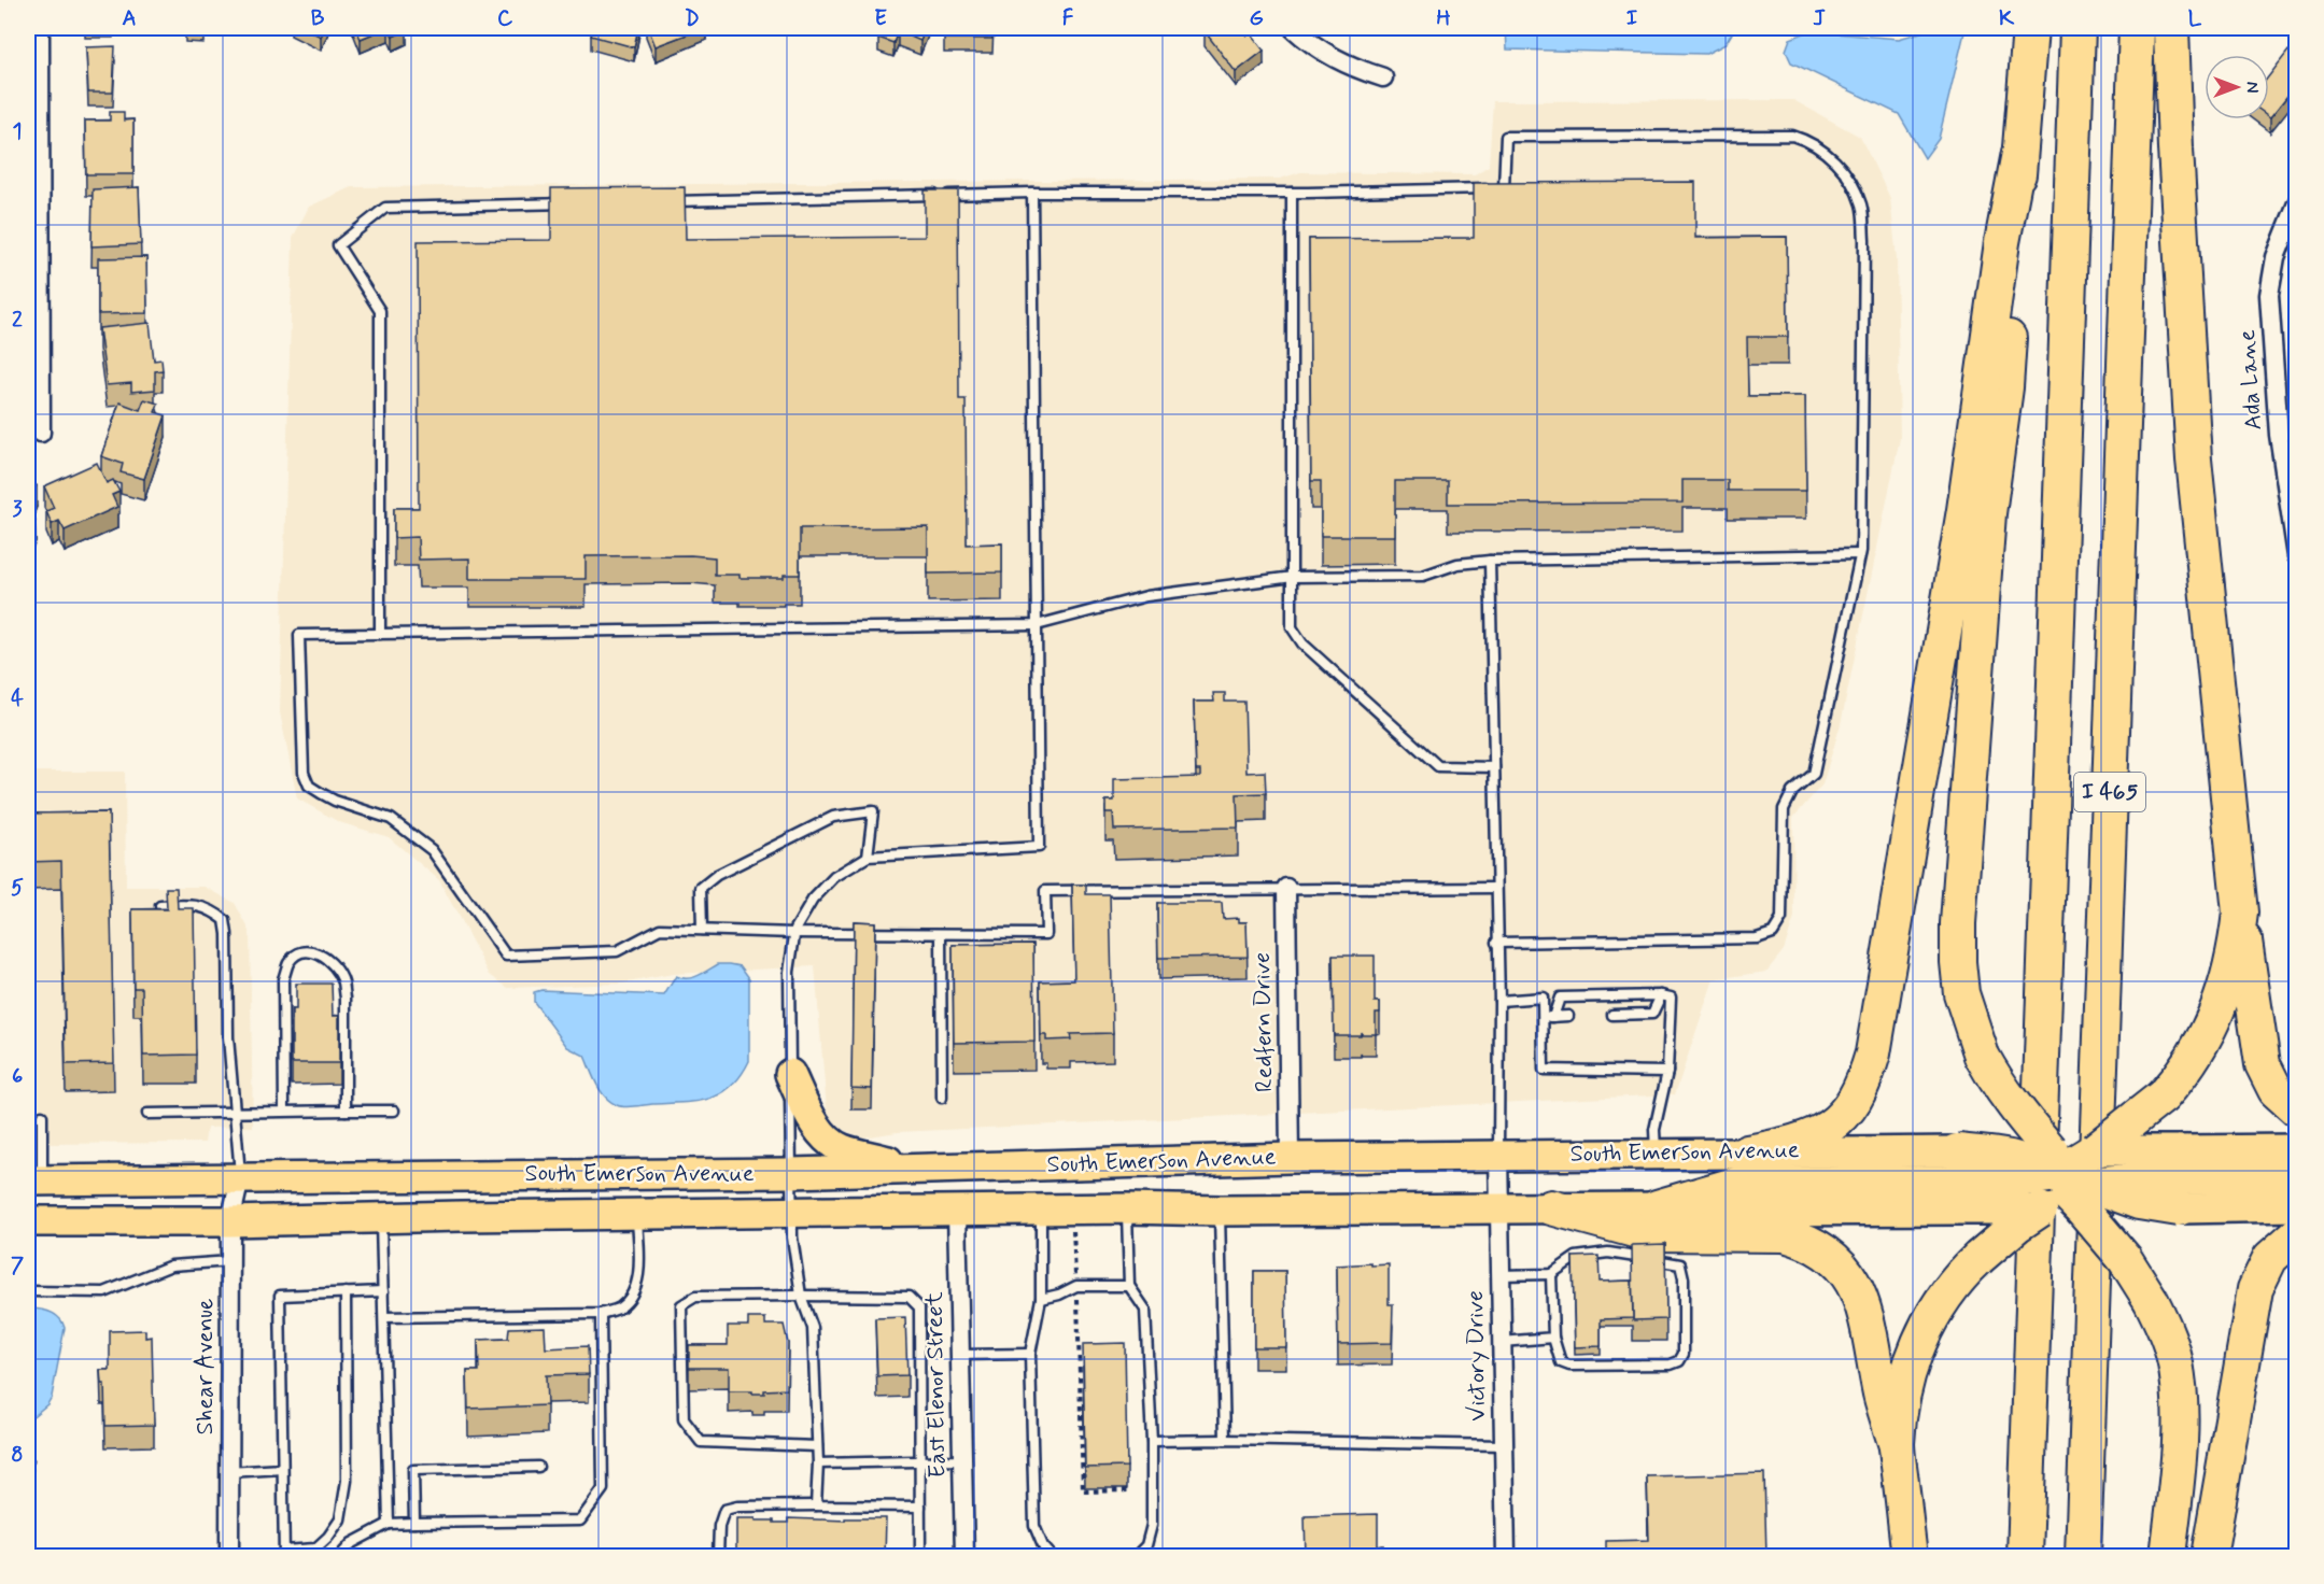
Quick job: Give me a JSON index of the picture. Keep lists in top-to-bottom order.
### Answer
{
  "streets": {
    "highway": ["I 465"],
    "main road": ["South Emerson Avenue"],
    "street": [
      "Ada Lane",
      "Redfern Drive",
      "Victory Drive",
      "Shear Avenue",
      "East Elenor Street"
    ]
  },
  "crossings": [
    ["Redfern Drive", "South Emerson Avenue"],
    ["South Emerson Avenue", "Victory Drive"],
    ["South Emerson Avenue", "Shear Avenue"],
    ["South Emerson Avenue", "East Elenor Street"]
  ],
  "north": "right",
  "grid": {
    "columns": [
      "A",
      "B",
      "C",
      "D",
      "E",
      "F",
      "G",
      "H",
      "I",
      "J",
      "K",
      "L"
    ],
    "rows": [
      "1",
      "2",
      "3",
      "4",
      "5",
      "6",
      "7",
      "8"
    ]
  }
}
